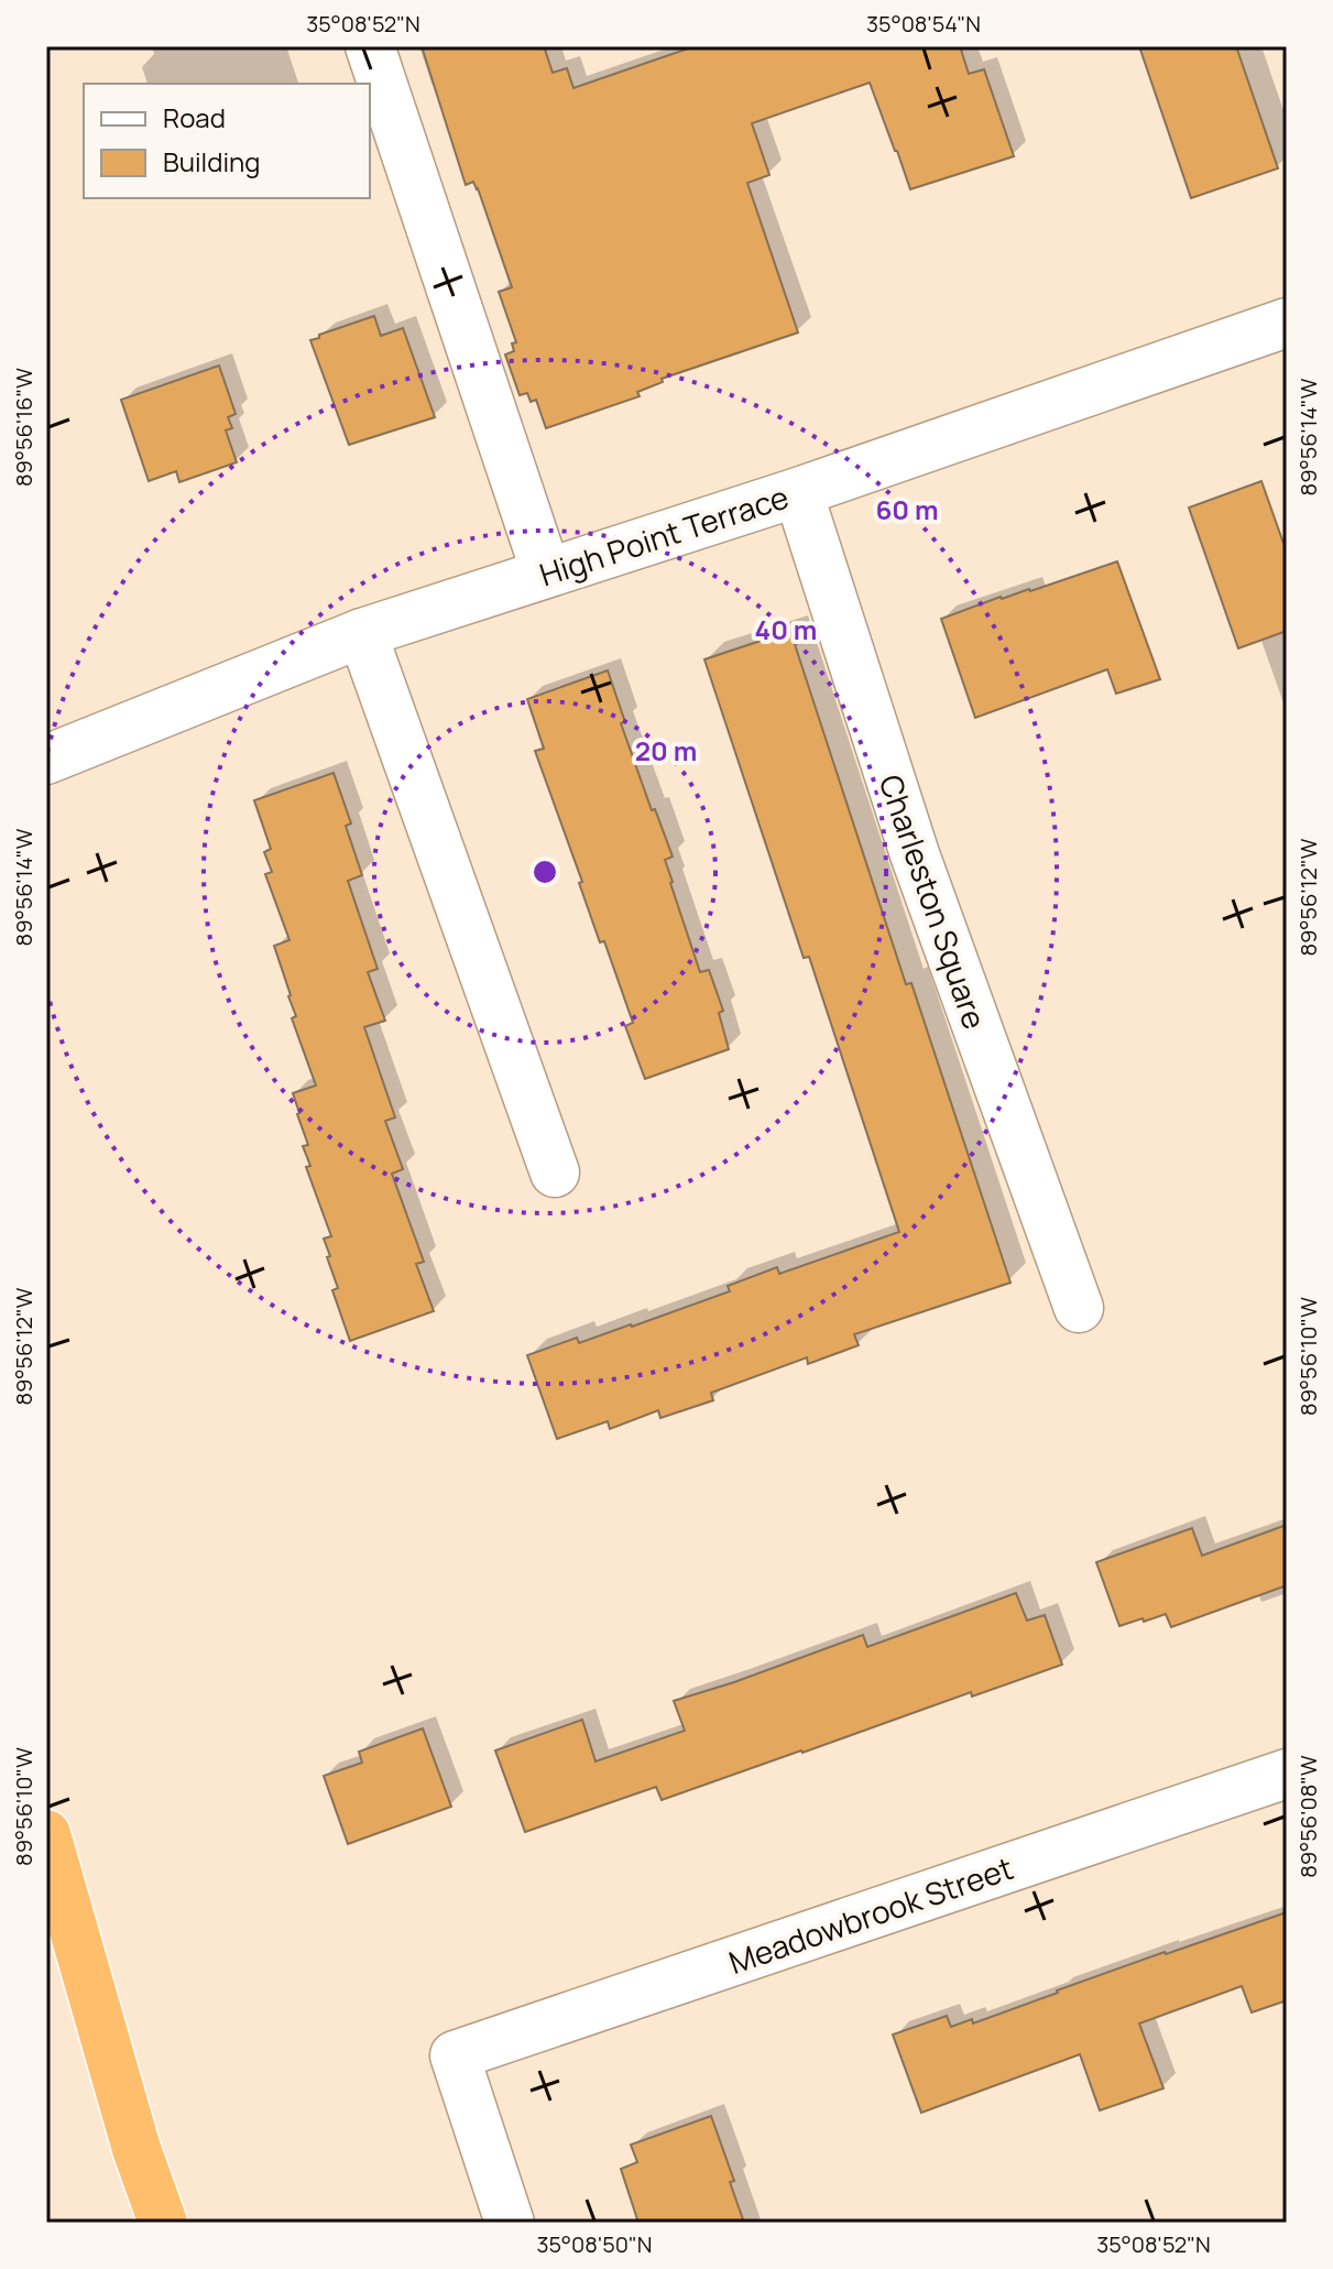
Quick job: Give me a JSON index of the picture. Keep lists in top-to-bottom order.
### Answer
{
  "streets": {
    "street": ["High Point Terrace", "Charleston Square", "Meadowbrook Street"]
  },
  "crossings": [
    ["High Point Terrace", "Charleston Square"]
  ],
  "legend": ["Road", "Building"],
  "coordinates": [
    "35°08'52\"N",
    "35°08'54\"N",
    "89°56'16\"W",
    "89°56'14\"W",
    "89°56'12\"W",
    "89°56'10\"W",
    "89°56'08\"W",
    "35°08'50\"N"
  ],
  "rings": ["60 m", "40 m", "20 m"]
}
